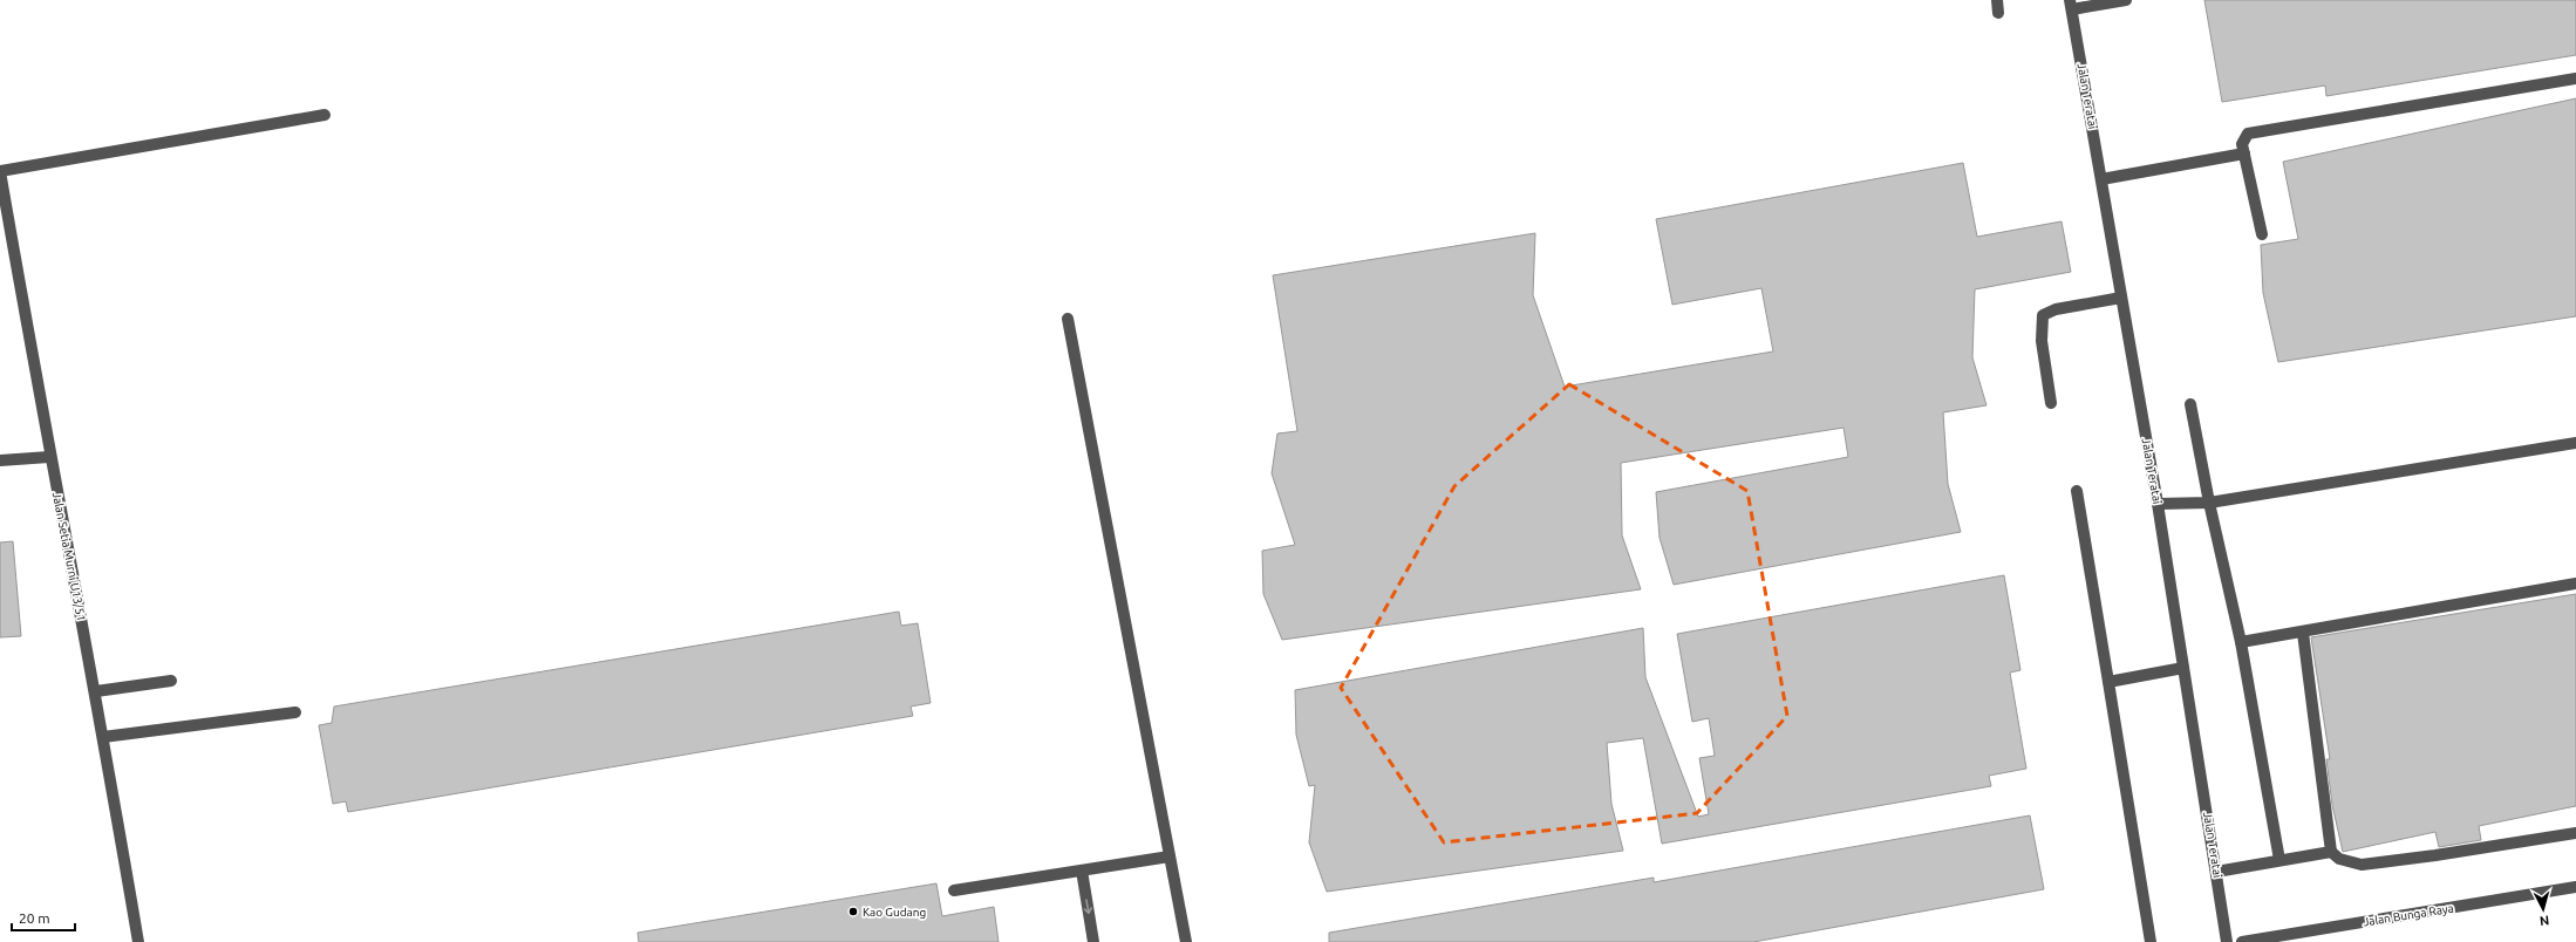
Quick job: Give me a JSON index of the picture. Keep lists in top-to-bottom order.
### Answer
{
  "streets": {
    "street": ["Jalan Teratai", "Jalan Setia Murni U13/51", "Jalan Bunga Raya"]
  },
  "places": ["Kao Gudang"],
  "scale_bar": "20 m",
  "north": "bottom"
}
